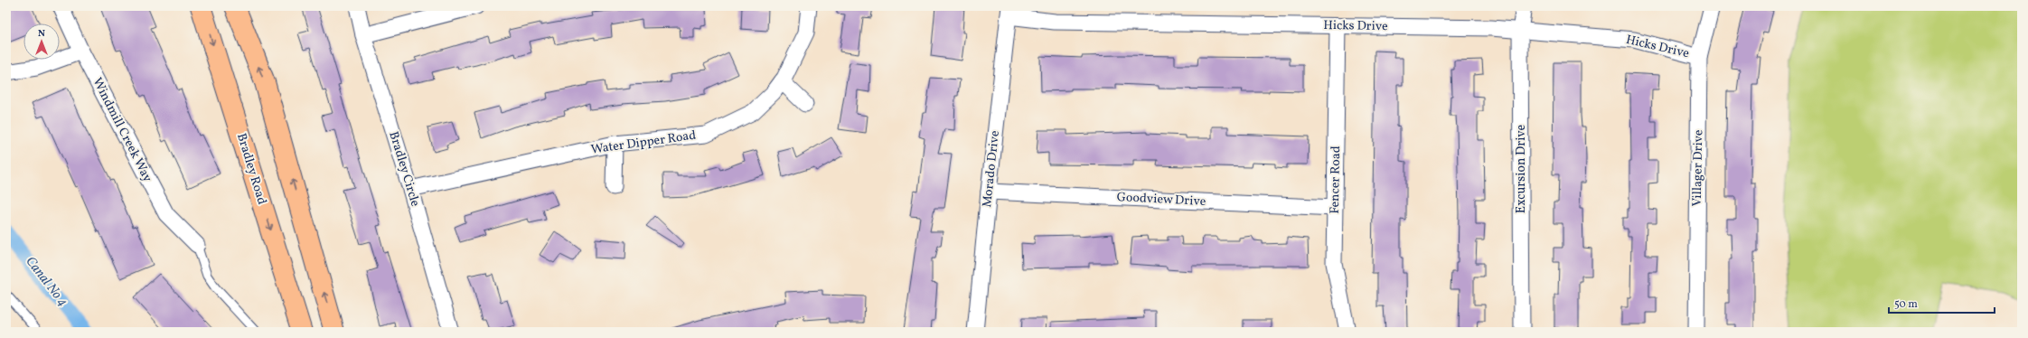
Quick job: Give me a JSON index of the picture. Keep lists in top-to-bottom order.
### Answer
{
  "streets": {
    "main road": ["Bradley Road"],
    "street": [
      "Hicks Drive",
      "Windmill Creek Way",
      "Water Dipper Road",
      "Villager Drive",
      "Bradley Circle",
      "Morado Drive",
      "Excursion Drive",
      "Fencer Road",
      "Goodview Drive"
    ]
  },
  "crossings": [
    ["Hicks Drive", "Villager Drive"],
    ["Hicks Drive", "Morado Drive"],
    ["Hicks Drive", "Excursion Drive"],
    ["Hicks Drive", "Fencer Road"],
    ["Water Dipper Road", "Bradley Circle"],
    ["Morado Drive", "Goodview Drive"],
    ["Fencer Road", "Goodview Drive"]
  ],
  "water": ["Canal No 4"],
  "scale_bar": "50 m",
  "north": "top"
}
